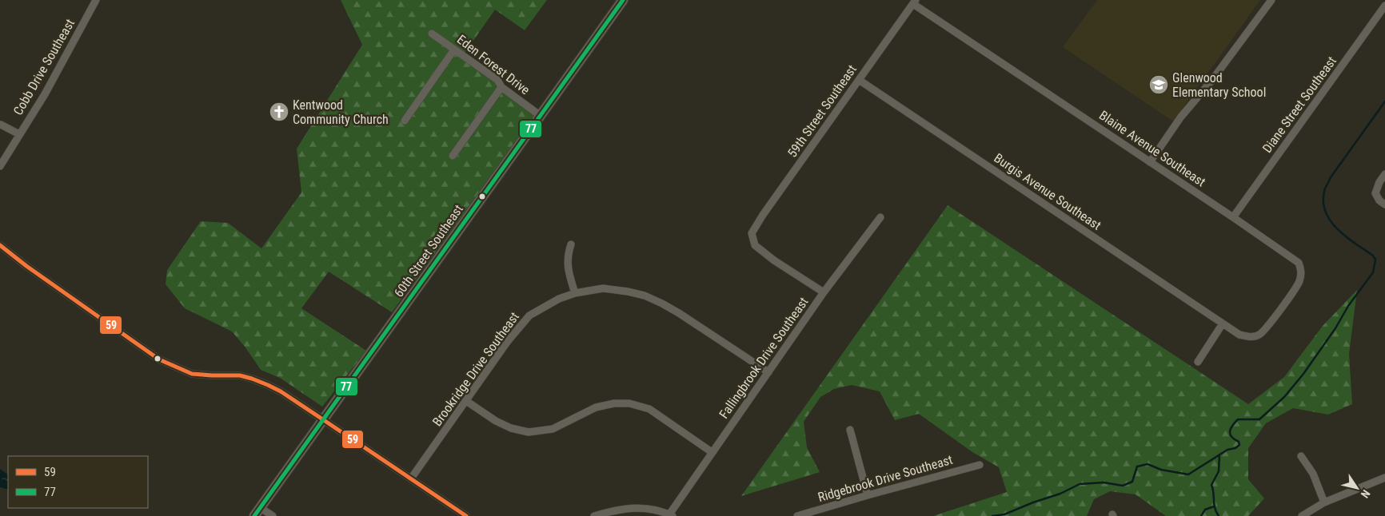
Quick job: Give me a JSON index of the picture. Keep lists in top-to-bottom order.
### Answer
{
  "streets": {
    "main road": ["60th Street Southeast"],
    "street": [
      "Eden Forest Drive",
      "Cobb Drive Southeast",
      "Diane Street Southeast",
      "59th Street Southeast",
      "Blaine Avenue Southeast",
      "Burgis Avenue Southeast",
      "Fallingbrook Drive Southeast",
      "Brookridge Drive Southeast",
      "Ridgebrook Drive Southeast"
    ]
  },
  "crossings": [
    ["Eden Forest Drive", "60th Street Southeast"],
    ["Diane Street Southeast", "Blaine Avenue Southeast"],
    ["59th Street Southeast", "Blaine Avenue Southeast"],
    ["59th Street Southeast", "Burgis Avenue Southeast"],
    ["59th Street Southeast", "Fallingbrook Drive Southeast"],
    ["Blaine Avenue Southeast", "Burgis Avenue Southeast"],
    ["Fallingbrook Drive Southeast", "Brookridge Drive Southeast"]
  ],
  "places": {
    "school or university": ["Glenwood Elementary School"],
    "church": ["Kentwood Community Church"]
  },
  "lines": ["transit line 77", "transit line 59"],
  "legend": ["59", "77"],
  "north": "bottom right"
}
